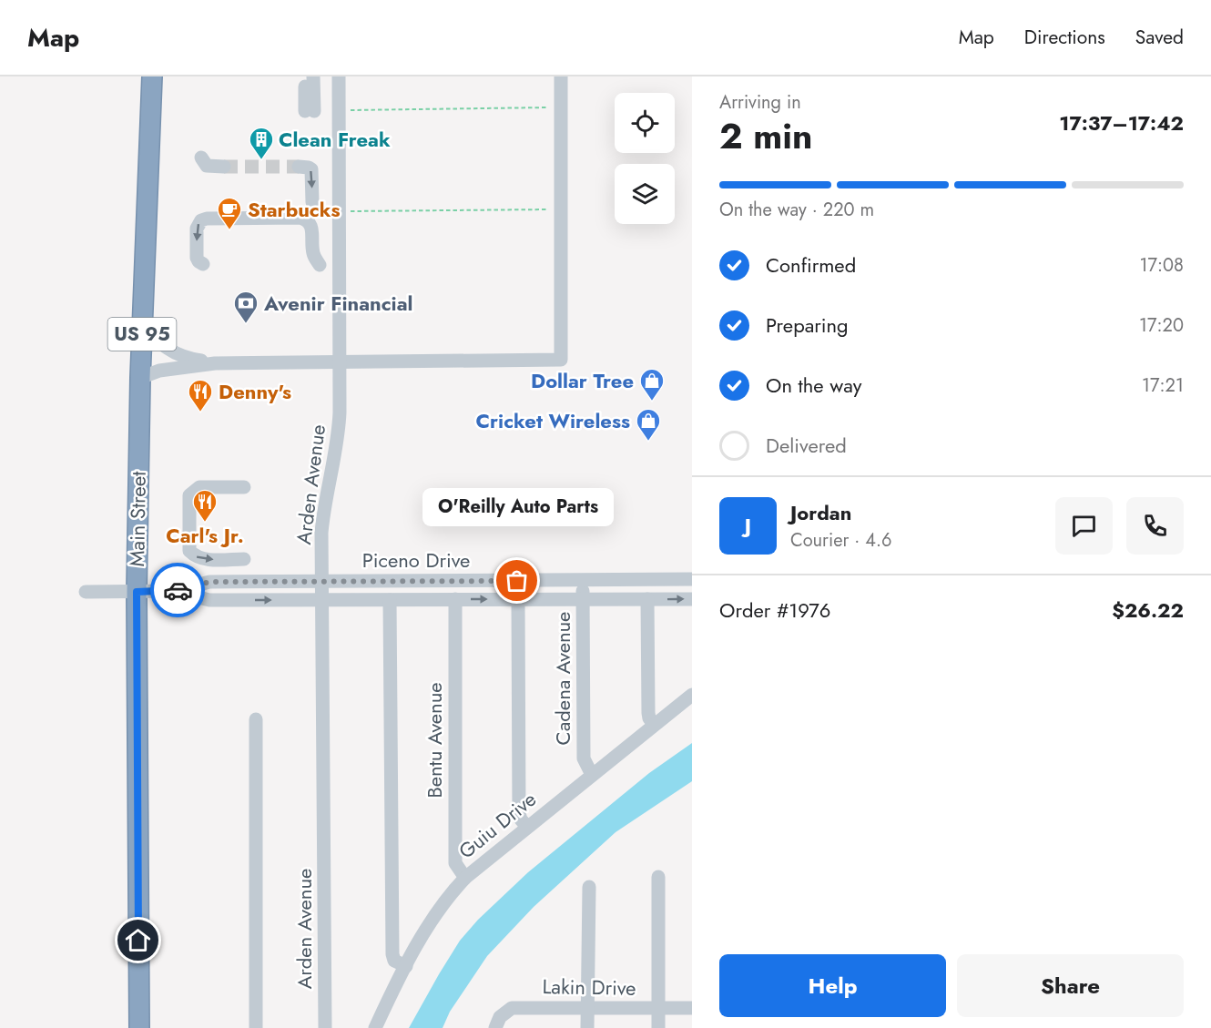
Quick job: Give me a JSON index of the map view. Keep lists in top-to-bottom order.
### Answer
{
  "streets": {
    "highway": ["US 95", "Main Street"],
    "street": [
      "Arden Avenue",
      "Piceno Drive",
      "Cadena Avenue",
      "Bentu Avenue",
      "Guiu Drive",
      "Lakin Drive"
    ]
  },
  "crossings": [
    ["Arden Avenue", "Piceno Drive"],
    ["Main Street", "Piceno Drive"],
    ["Piceno Drive", "Cadena Avenue"],
    ["Piceno Drive", "Bentu Avenue"],
    ["Cadena Avenue", "Guiu Drive"],
    ["Bentu Avenue", "Guiu Drive"]
  ],
  "places": {
    "building": ["Clean Freak"],
    "cafe": ["Starbucks"],
    "bank": ["Avenir Financial"],
    "shop": ["Dollar Tree", "Cricket Wireless"],
    "restaurant": ["Denny's", "Carl's Jr."],
    "other": ["O'Reilly Auto Parts"]
  },
  "page": {
    "header": "Map",
    "nav": ["Map", "Directions", "Saved"],
    "heading": ["2 min", "Arriving in", "17:37–17:42"],
    "panel": [
      "Jordan",
      "Courier · 4.6",
      "Order #1976",
      "$26.22"
    ],
    "bar": "On the way · 220 m",
    "list": [
      ["Confirmed", "17:08"],
      ["Preparing", "17:20"],
      ["On the way", "17:21"],
      "Delivered"
    ],
    "bubble": "O'Reilly Auto Parts",
    "round": "J",
    "buttons": ["Help", "Share"]
  }
}
